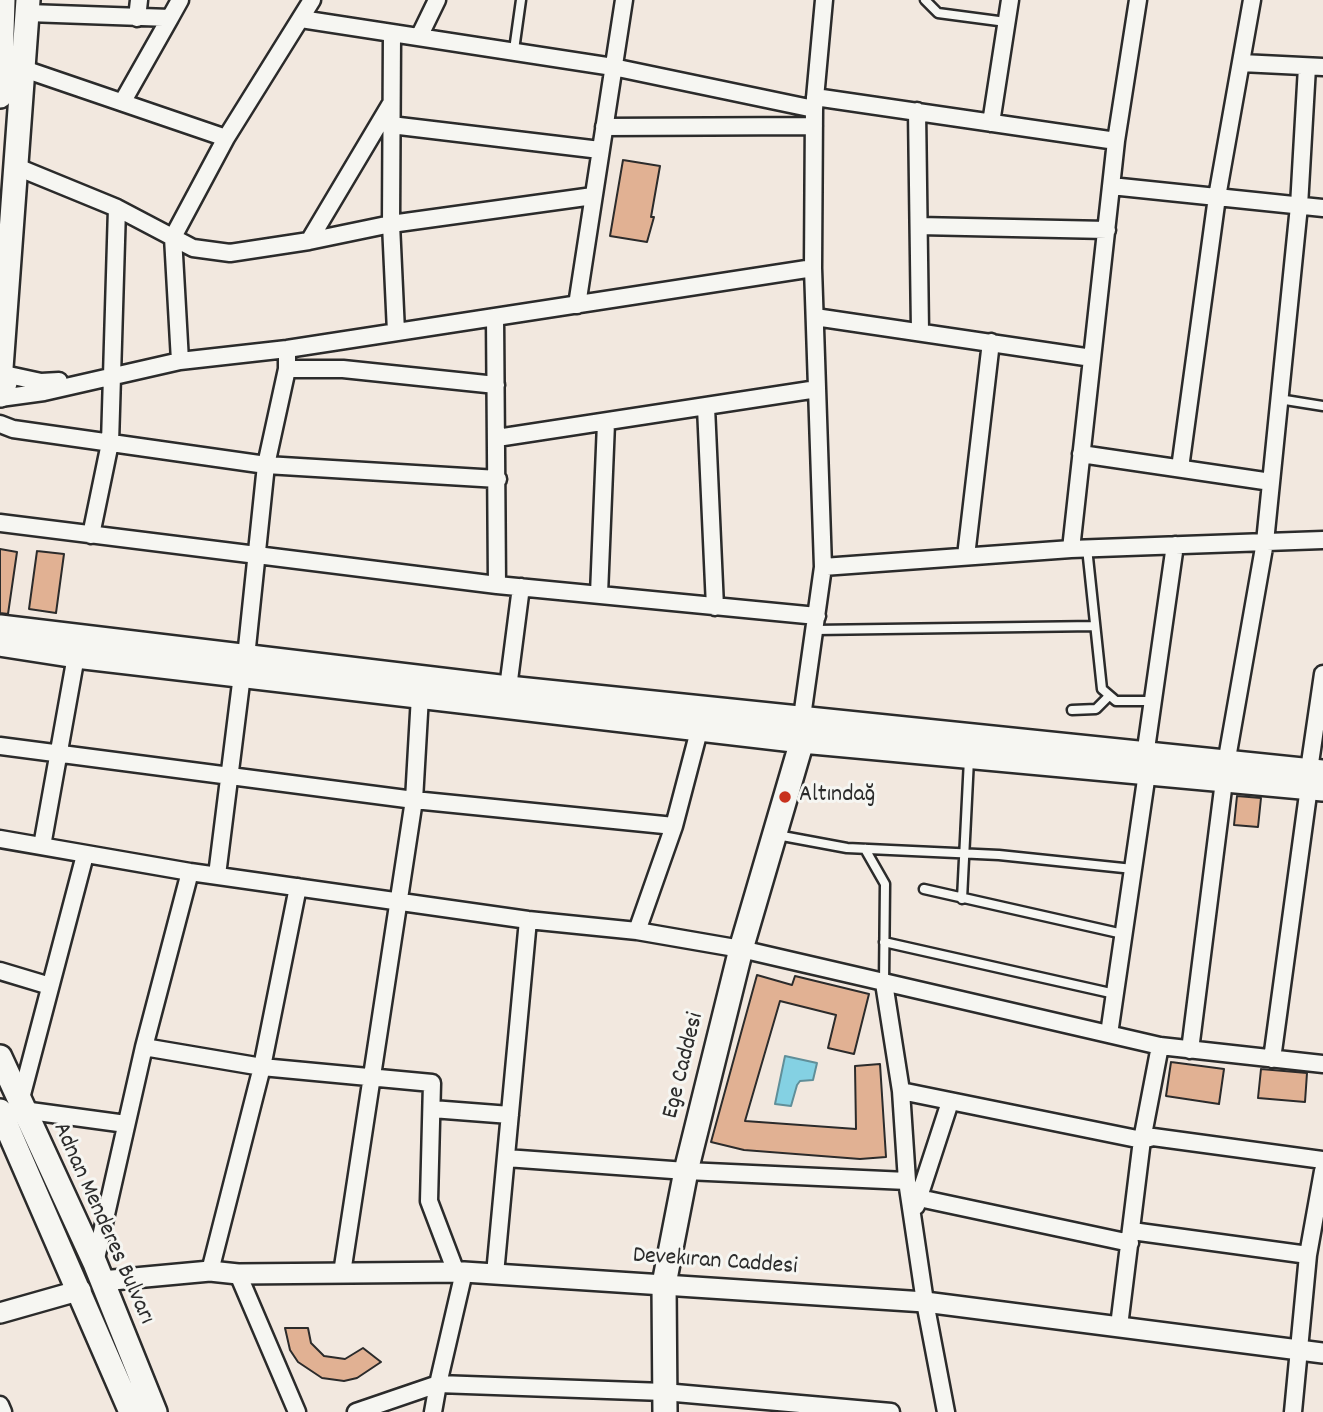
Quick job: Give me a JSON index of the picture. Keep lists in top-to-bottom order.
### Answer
{
  "streets": {
    "main road": ["Ege Caddesi", "Adnan Menderes Bulvarı"],
    "street": ["Devekıran Caddesi"]
  },
  "crossings": [
    ["Ege Caddesi", "Devekıran Caddesi"],
    ["Adnan Menderes Bulvarı", "Devekıran Caddesi"]
  ],
  "places": ["Altındağ"]
}
